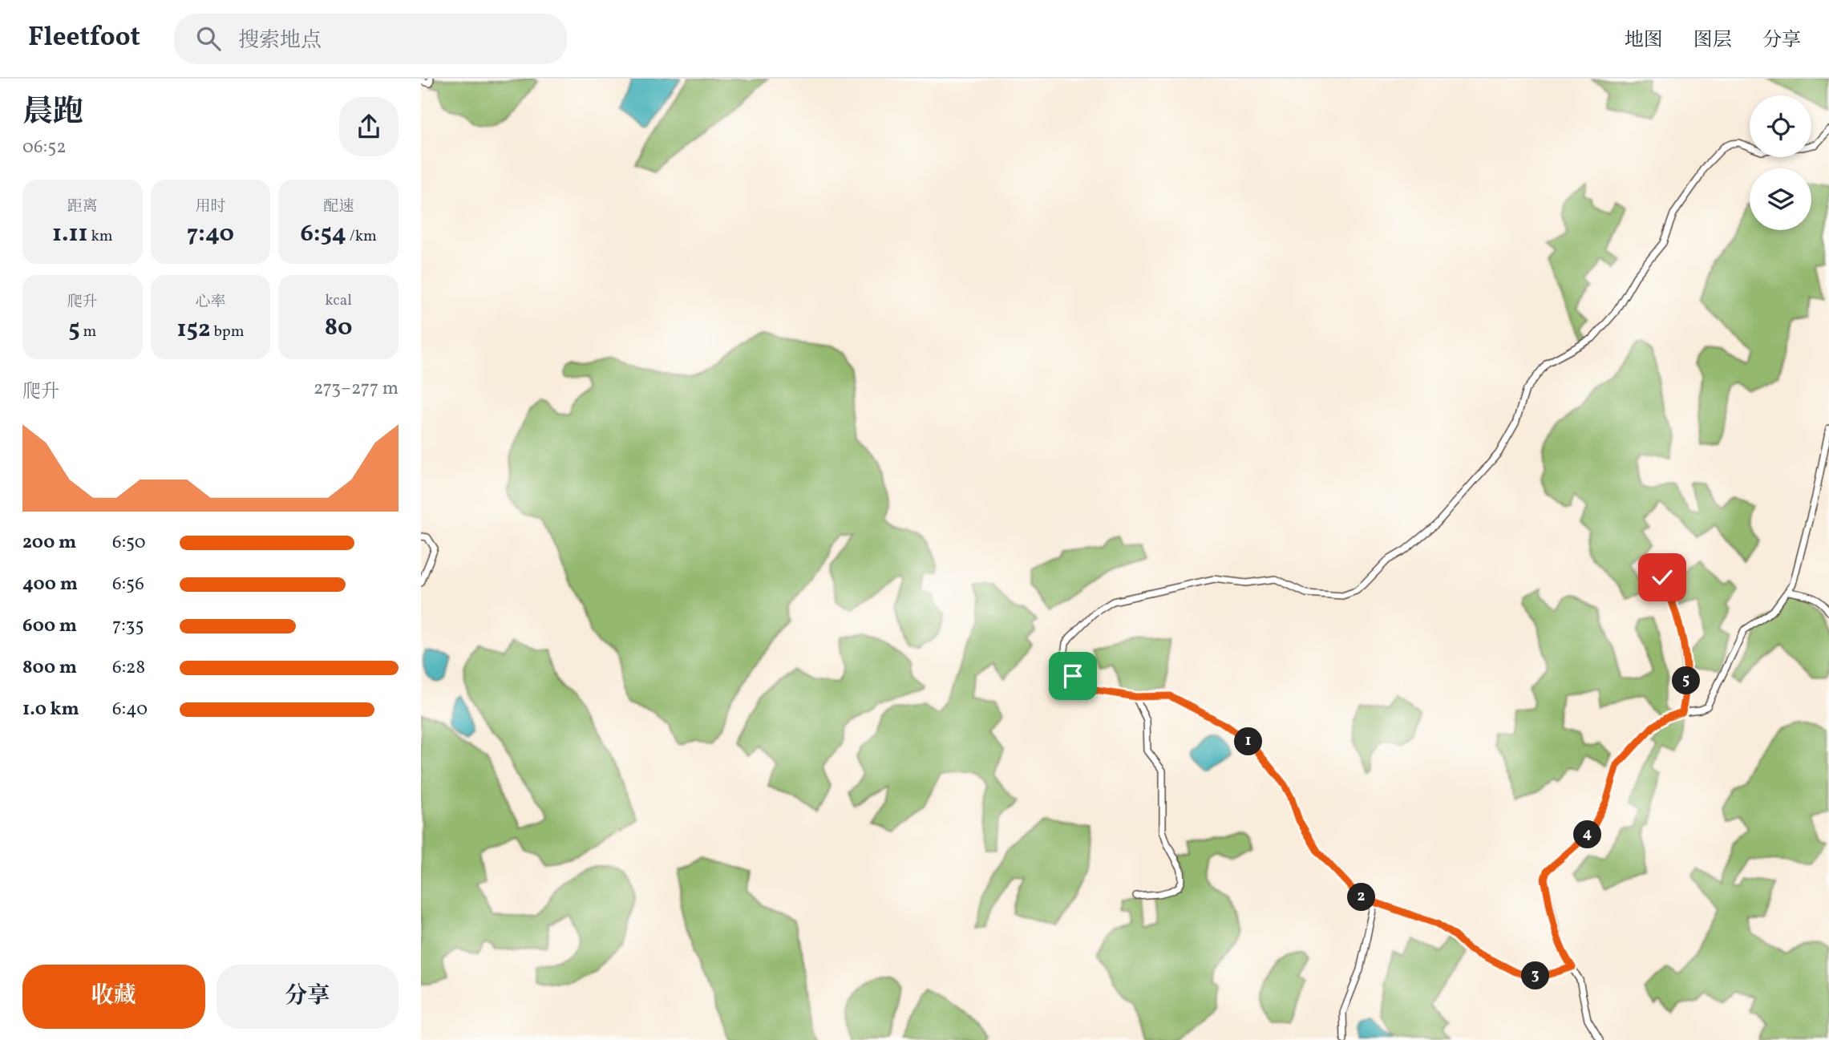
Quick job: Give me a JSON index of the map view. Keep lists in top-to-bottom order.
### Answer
{
  "page": {
    "header": "Fleetfoot",
    "search": "搜索地点",
    "nav": ["地图", "图层", "分享"],
    "heading": ["晨跑", "06:52"],
    "stats": [
      ["距离", "1.11 km"],
      ["用时", "7:40"],
      ["配速", "6:54 /km"],
      ["爬升", "5 m"],
      ["心率", "152 bpm"],
      ["kcal", "80"]
    ],
    "chart": ["爬升", "273–277 m"],
    "list": [
      {
        "name": "200 m",
        "note": "6:50"
      },
      {
        "name": "400 m",
        "note": "6:56"
      },
      {
        "name": "600 m",
        "note": "7:35"
      },
      {
        "name": "800 m",
        "note": "6:28"
      },
      {
        "name": "1.0 km",
        "note": "6:40"
      }
    ],
    "pins": [
      "5",
      "1",
      "4",
      "2",
      "3"
    ],
    "buttons": ["收藏", "分享"]
  }
}
